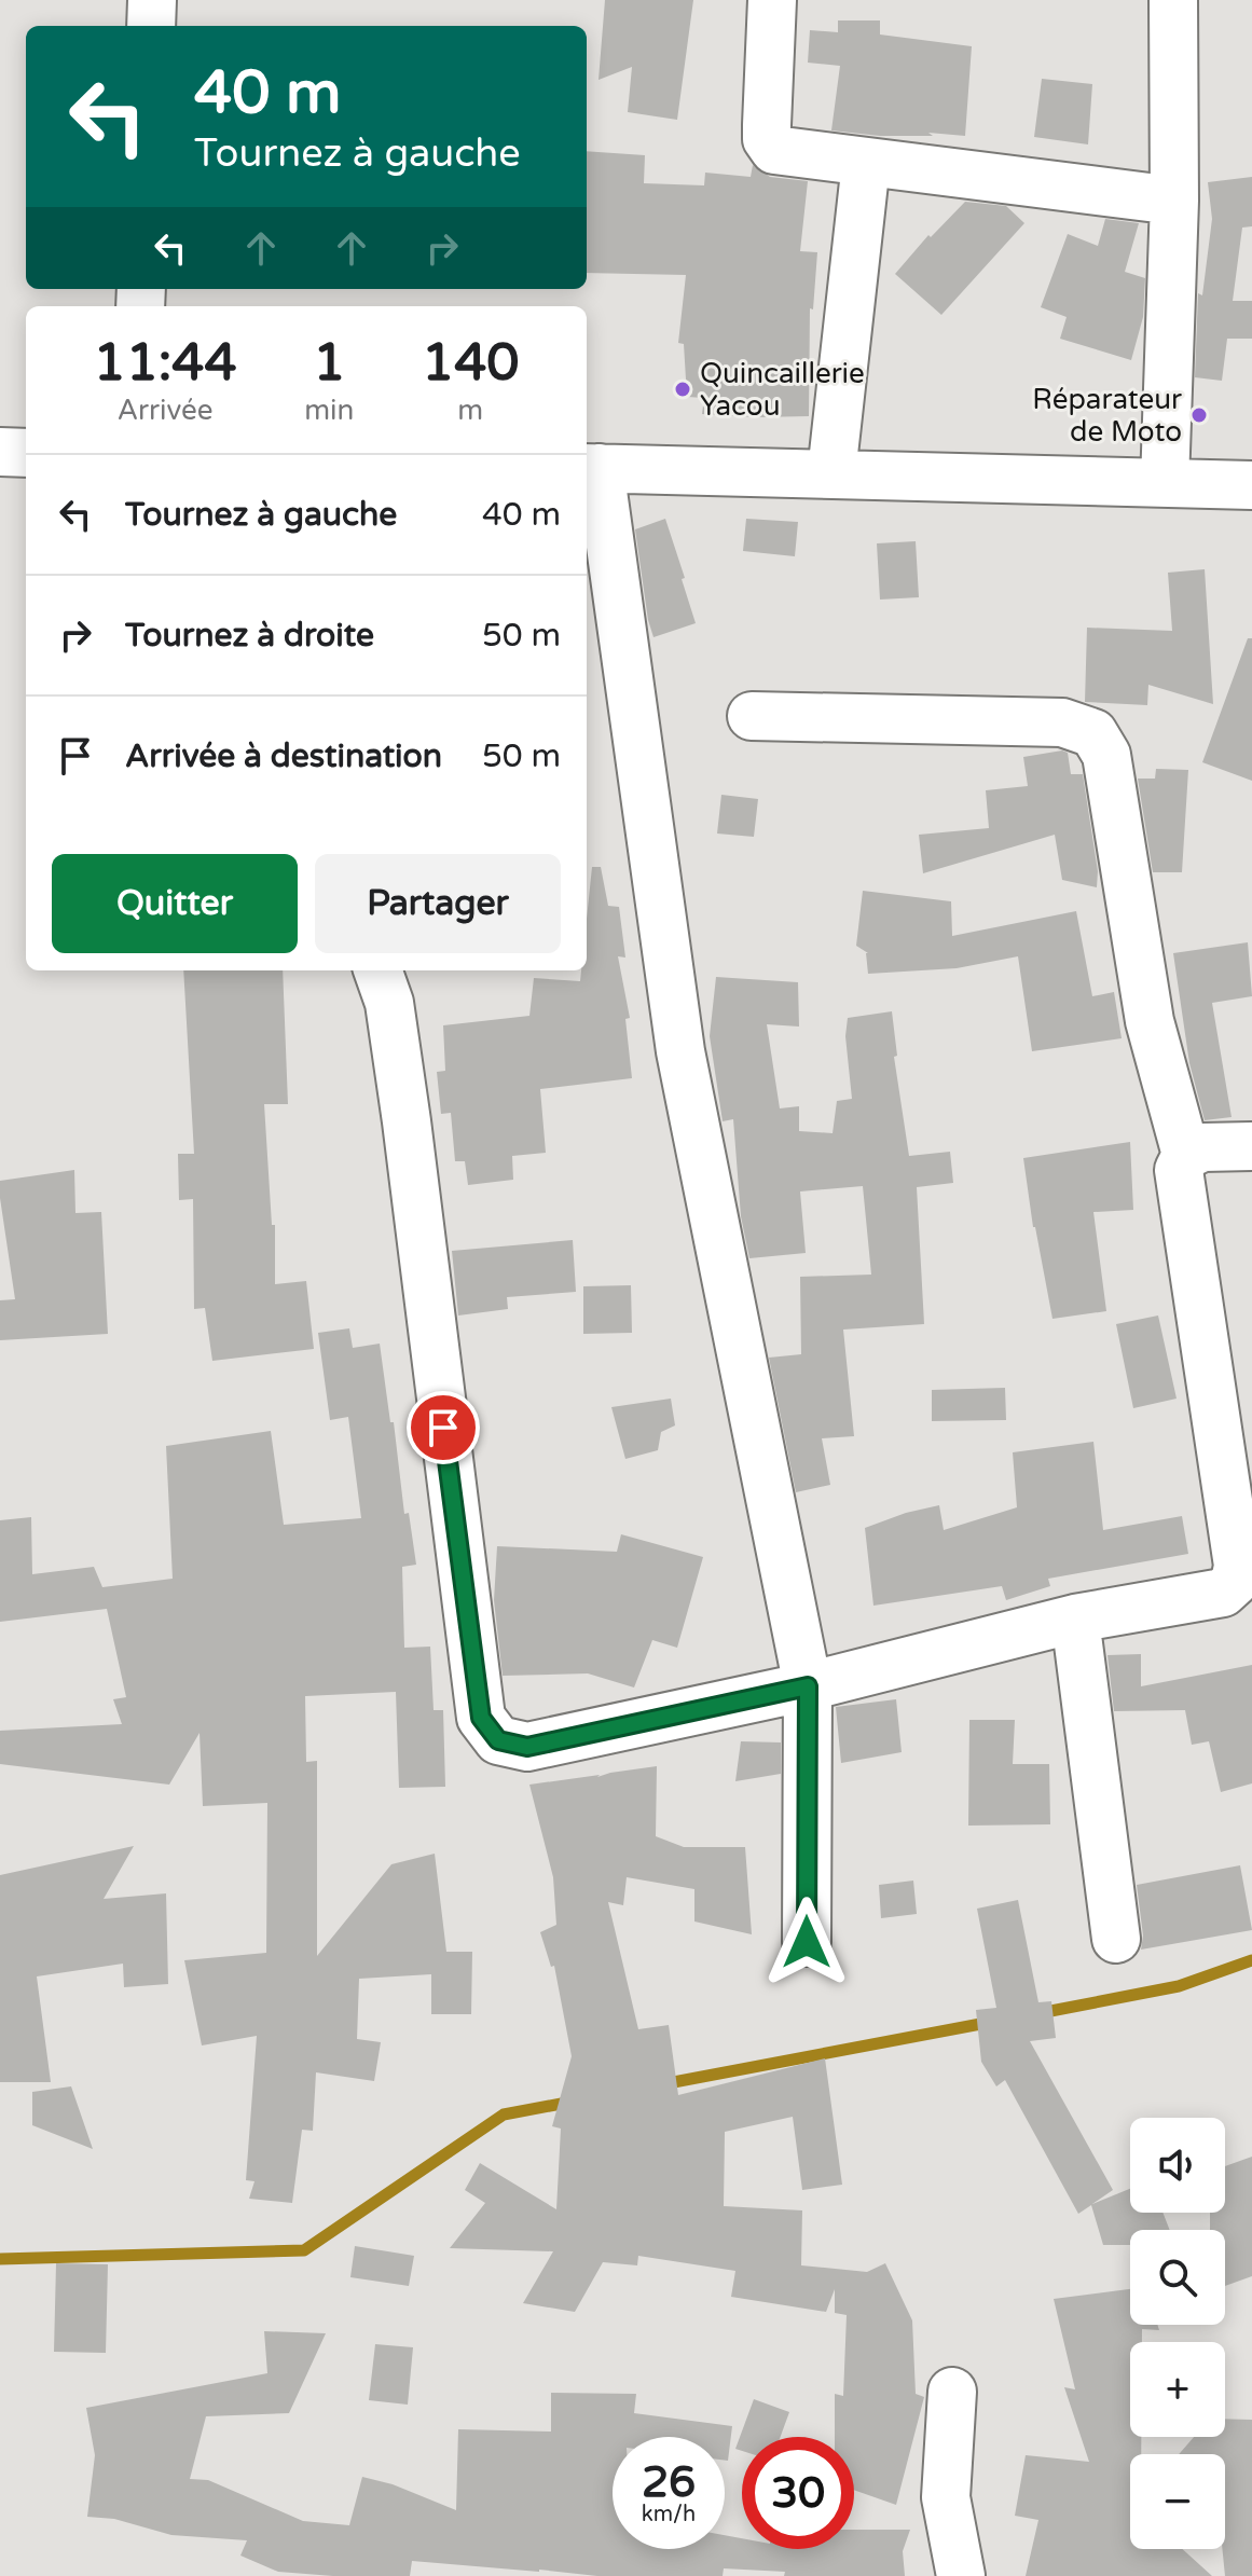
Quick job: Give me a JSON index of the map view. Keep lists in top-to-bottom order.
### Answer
{
  "places": ["Quincaillerie Yacou", "Réparateur de Moto"],
  "page": {
    "turn": ["40 m", "Tournez à gauche"],
    "eta": [
      "11:44",
      "Arrivée",
      "1",
      "min",
      "140",
      "m"
    ],
    "list": [
      {
        "name": "Tournez à gauche",
        "value": "40 m"
      },
      {
        "name": "Tournez à droite",
        "value": "50 m"
      },
      {
        "name": "Arrivée à destination",
        "value": "50 m"
      }
    ],
    "buttons": ["Quitter", "Partager"],
    "map_buttons": ["+", "−"],
    "speed": "26 km/h",
    "limit": "30"
  }
}
